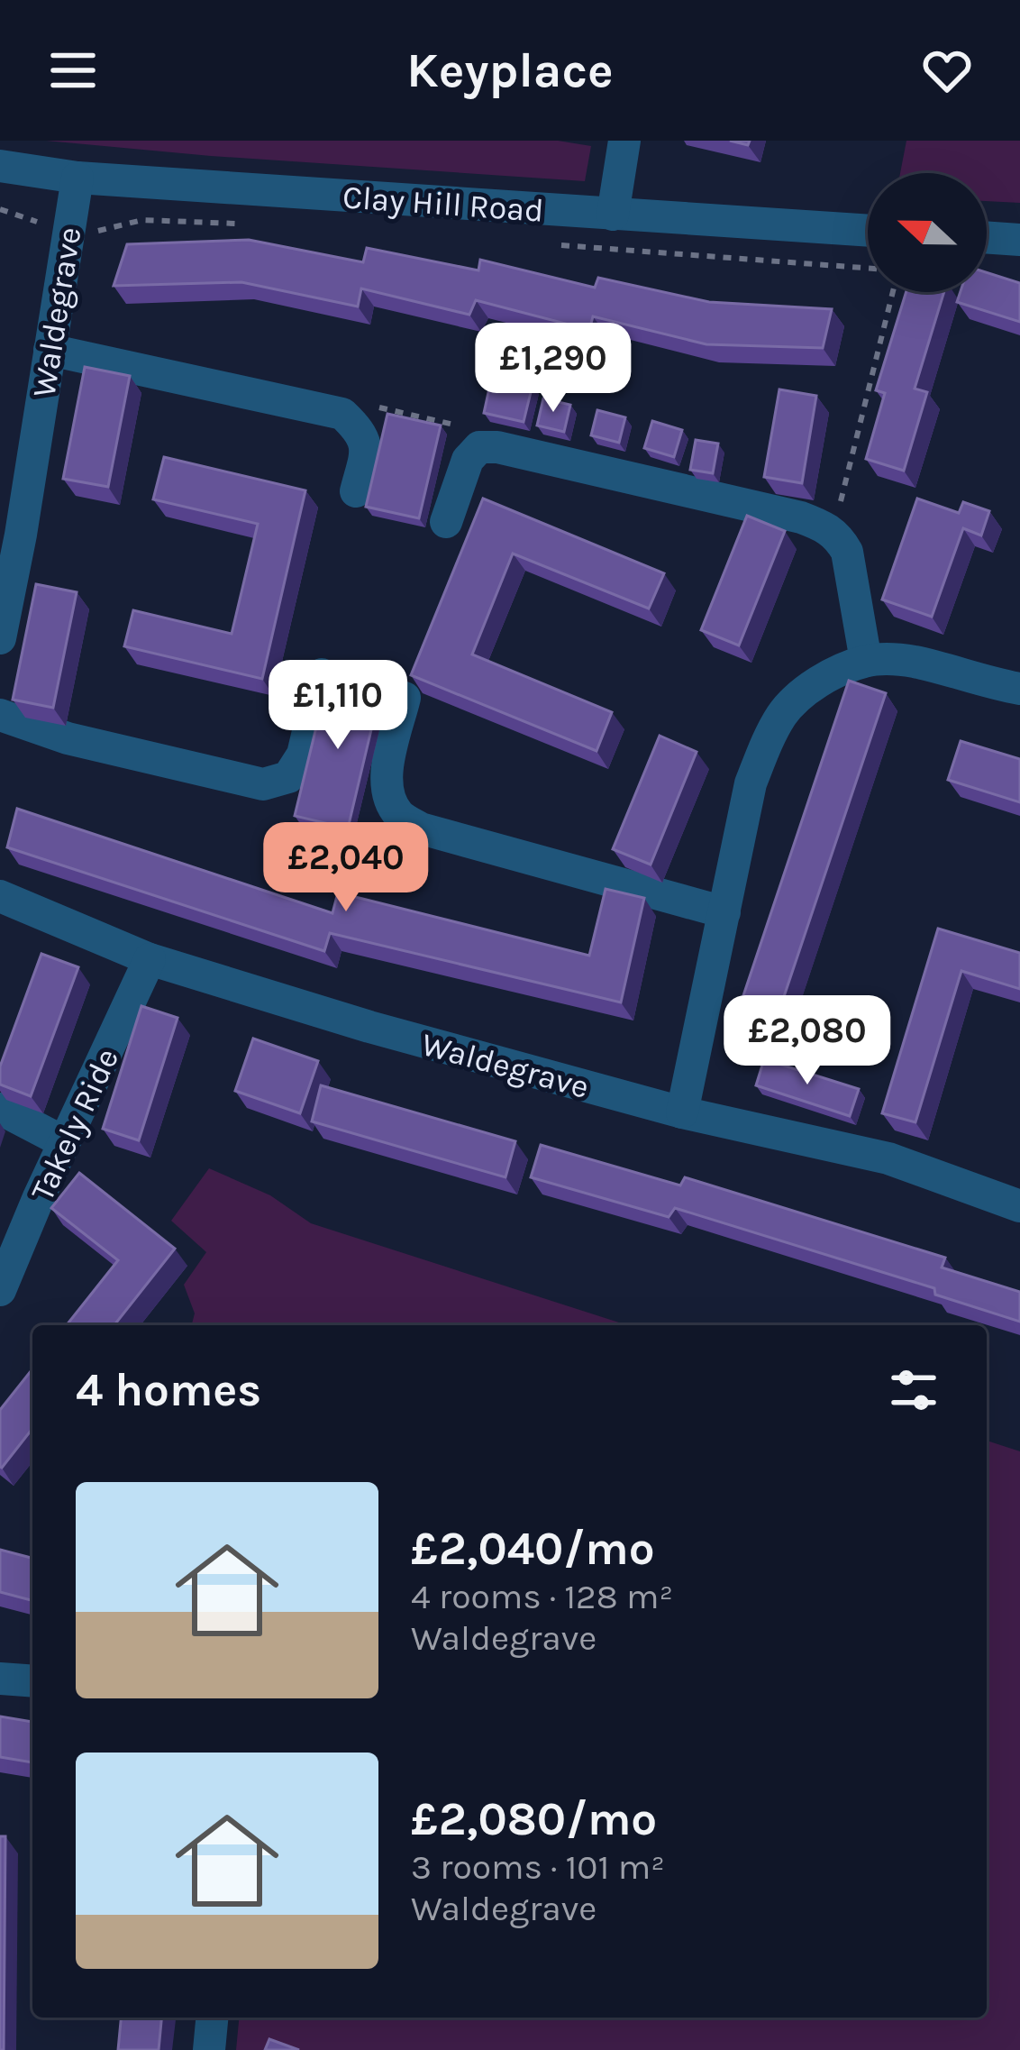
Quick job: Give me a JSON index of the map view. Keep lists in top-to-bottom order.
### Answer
{
  "streets": {
    "street": ["Clay Hill Road", "Waldegrave", "Takely Ride"]
  },
  "crossings": [
    ["Clay Hill Road", "Waldegrave"],
    ["Waldegrave", "Takely Ride"]
  ],
  "north": "left",
  "page": {
    "header": "Keyplace",
    "price": [
      "£1,290",
      "£1,110",
      "£2,040",
      "£2,080"
    ],
    "heading": "4 homes",
    "list": [
      {
        "name": "£2,040/mo",
        "note": "4 rooms · 128 m² · Waldegrave"
      },
      {
        "name": "£2,080/mo",
        "note": "3 rooms · 101 m² · Waldegrave"
      }
    ]
  }
}
